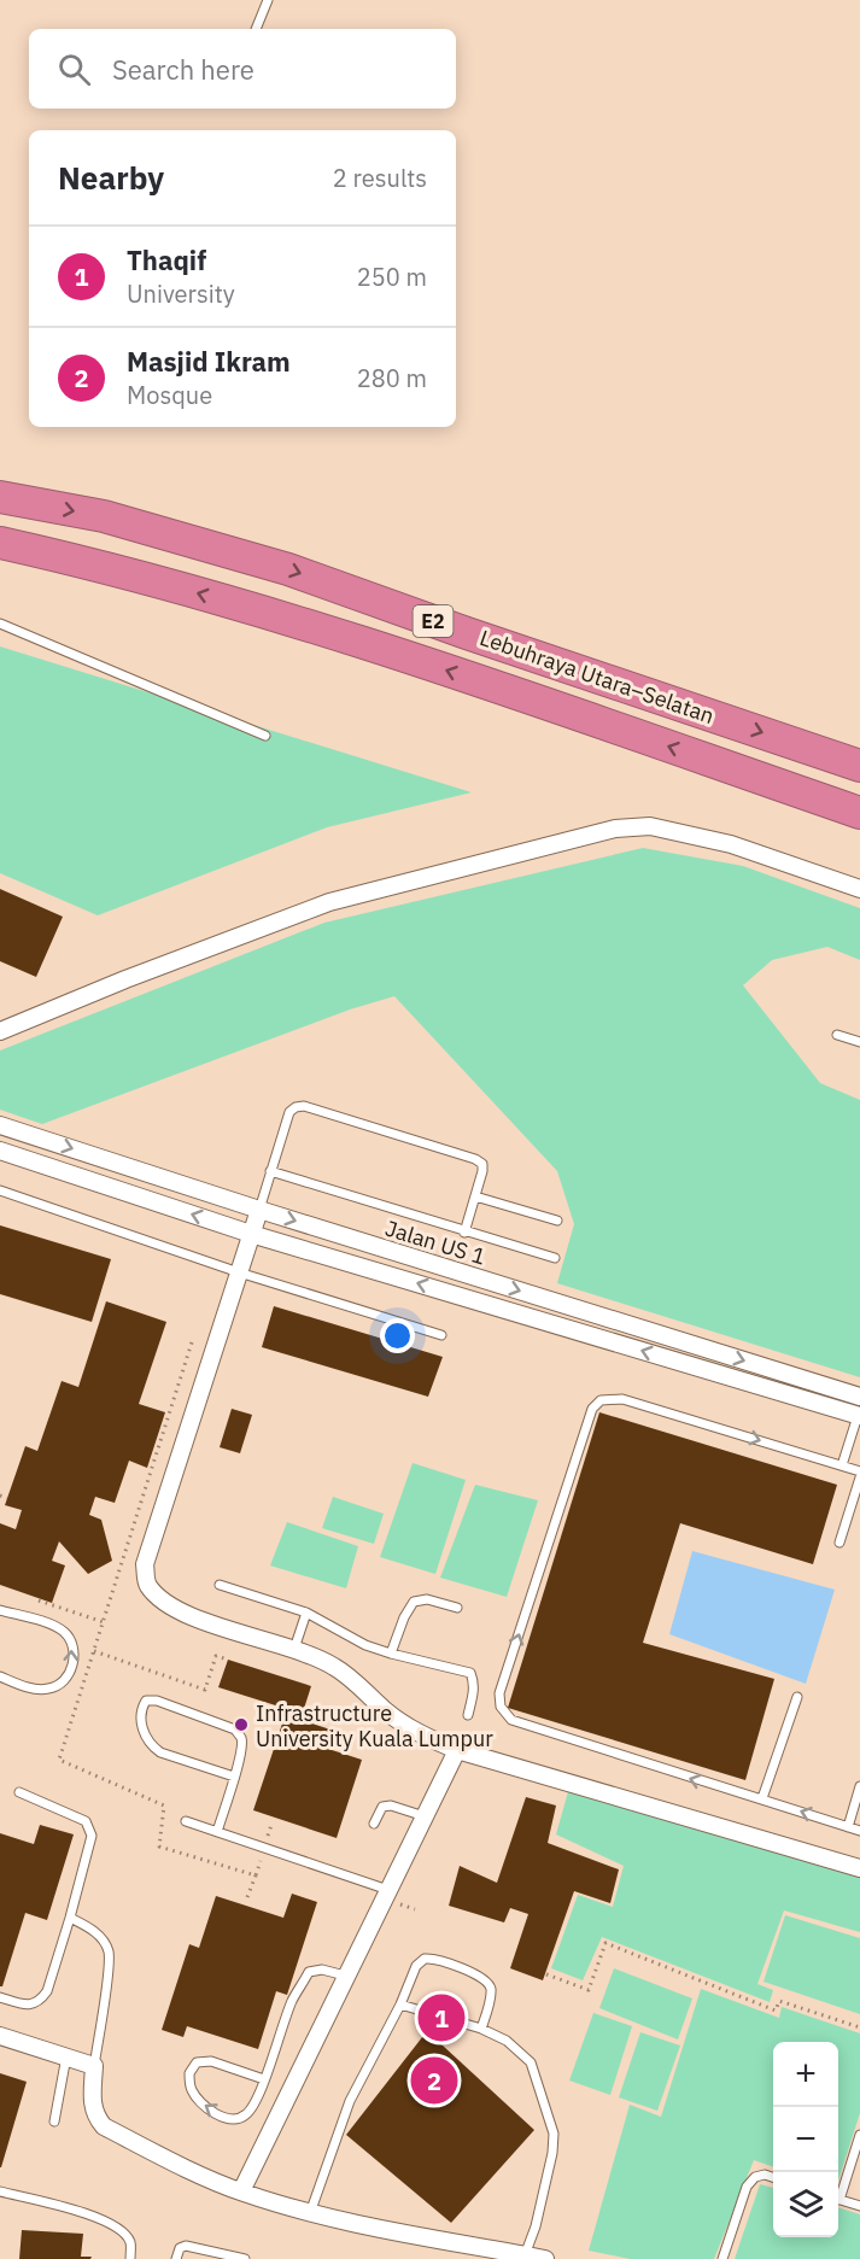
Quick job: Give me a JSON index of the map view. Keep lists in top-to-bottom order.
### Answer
{
  "streets": {
    "highway": ["E2", "Lebuhraya Utara–Selatan"],
    "street": ["Jalan US 1"]
  },
  "places": ["Infrastructure University Kuala Lumpur"],
  "page": {
    "search": "Search here",
    "heading": ["Nearby", "2 results"],
    "list": [
      {
        "mark": "1",
        "name": "Thaqif",
        "note": "University",
        "value": "250 m"
      },
      {
        "mark": "2",
        "name": "Masjid Ikram",
        "note": "Mosque",
        "value": "280 m"
      }
    ],
    "pins": ["1", "2"],
    "map_buttons": ["+", "−"]
  }
}
